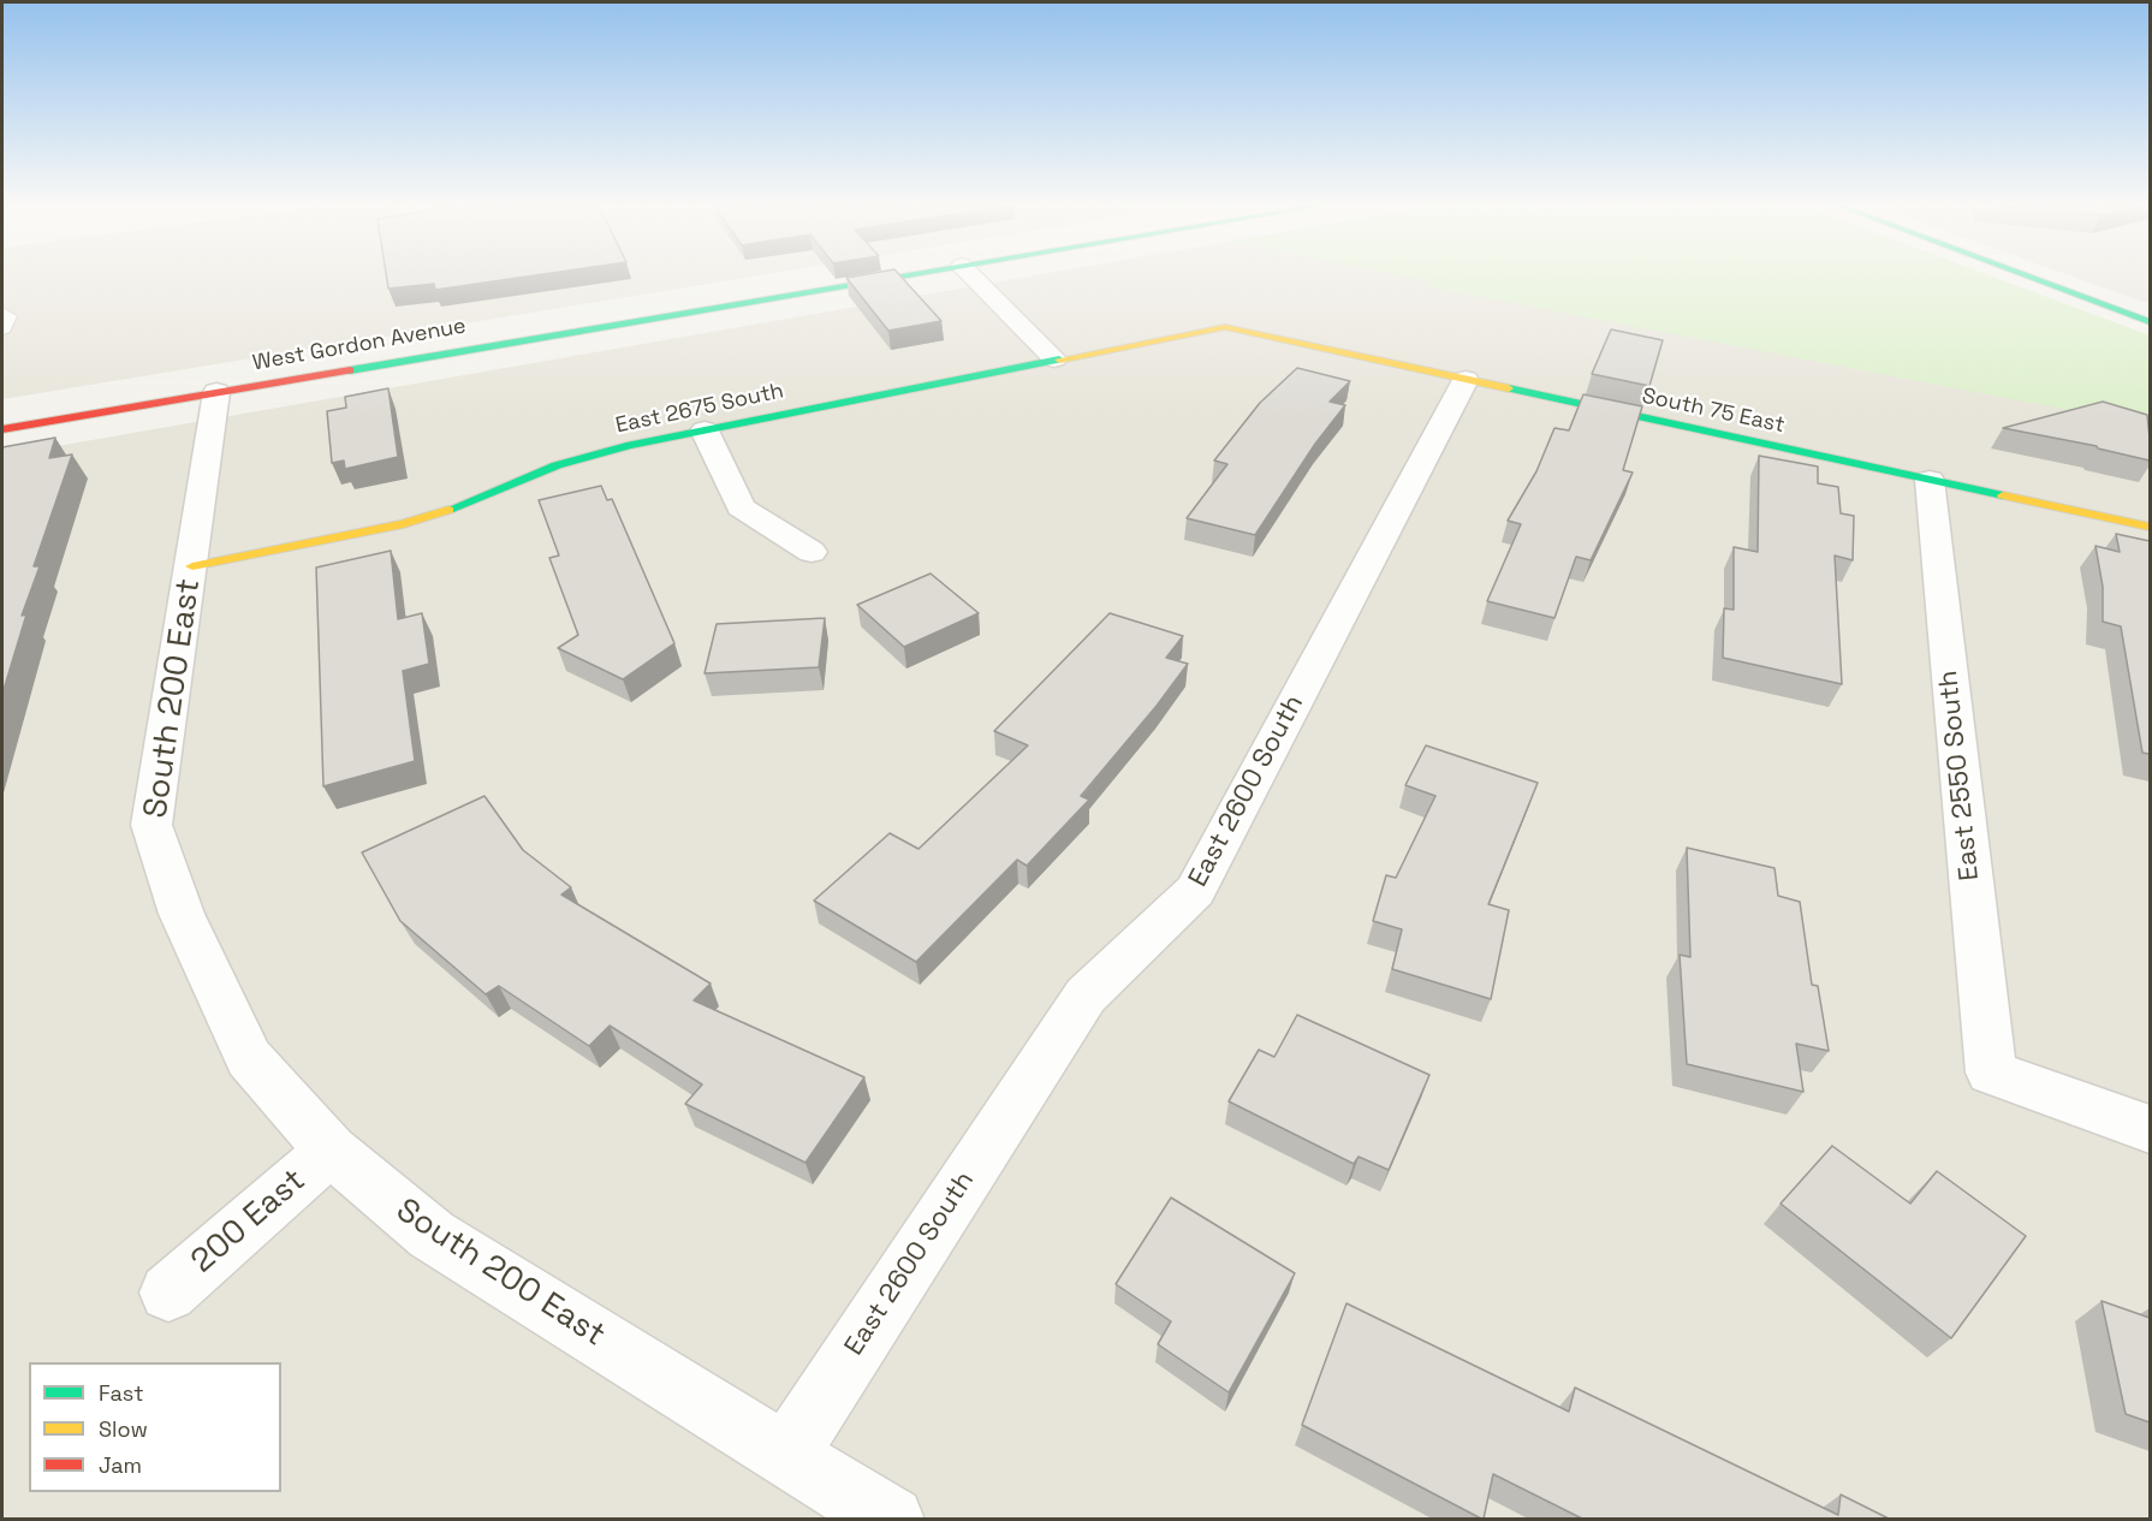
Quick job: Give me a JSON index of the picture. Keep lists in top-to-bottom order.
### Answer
{
  "streets": {
    "street": [
      "West Gordon Avenue",
      "East 2675 South",
      "South 75 East",
      "South 200 East",
      "East 2550 South",
      "East 2600 South",
      "200 East"
    ]
  },
  "crossings": [
    ["West Gordon Avenue", "South 200 East"],
    ["East 2675 South", "South 75 East"],
    ["East 2675 South", "South 200 East"],
    ["South 75 East", "East 2550 South"],
    ["South 75 East", "East 2600 South"],
    ["South 200 East", "East 2600 South"],
    ["South 200 East", "200 East"]
  ],
  "legend": ["Fast", "Slow", "Jam"]
}
